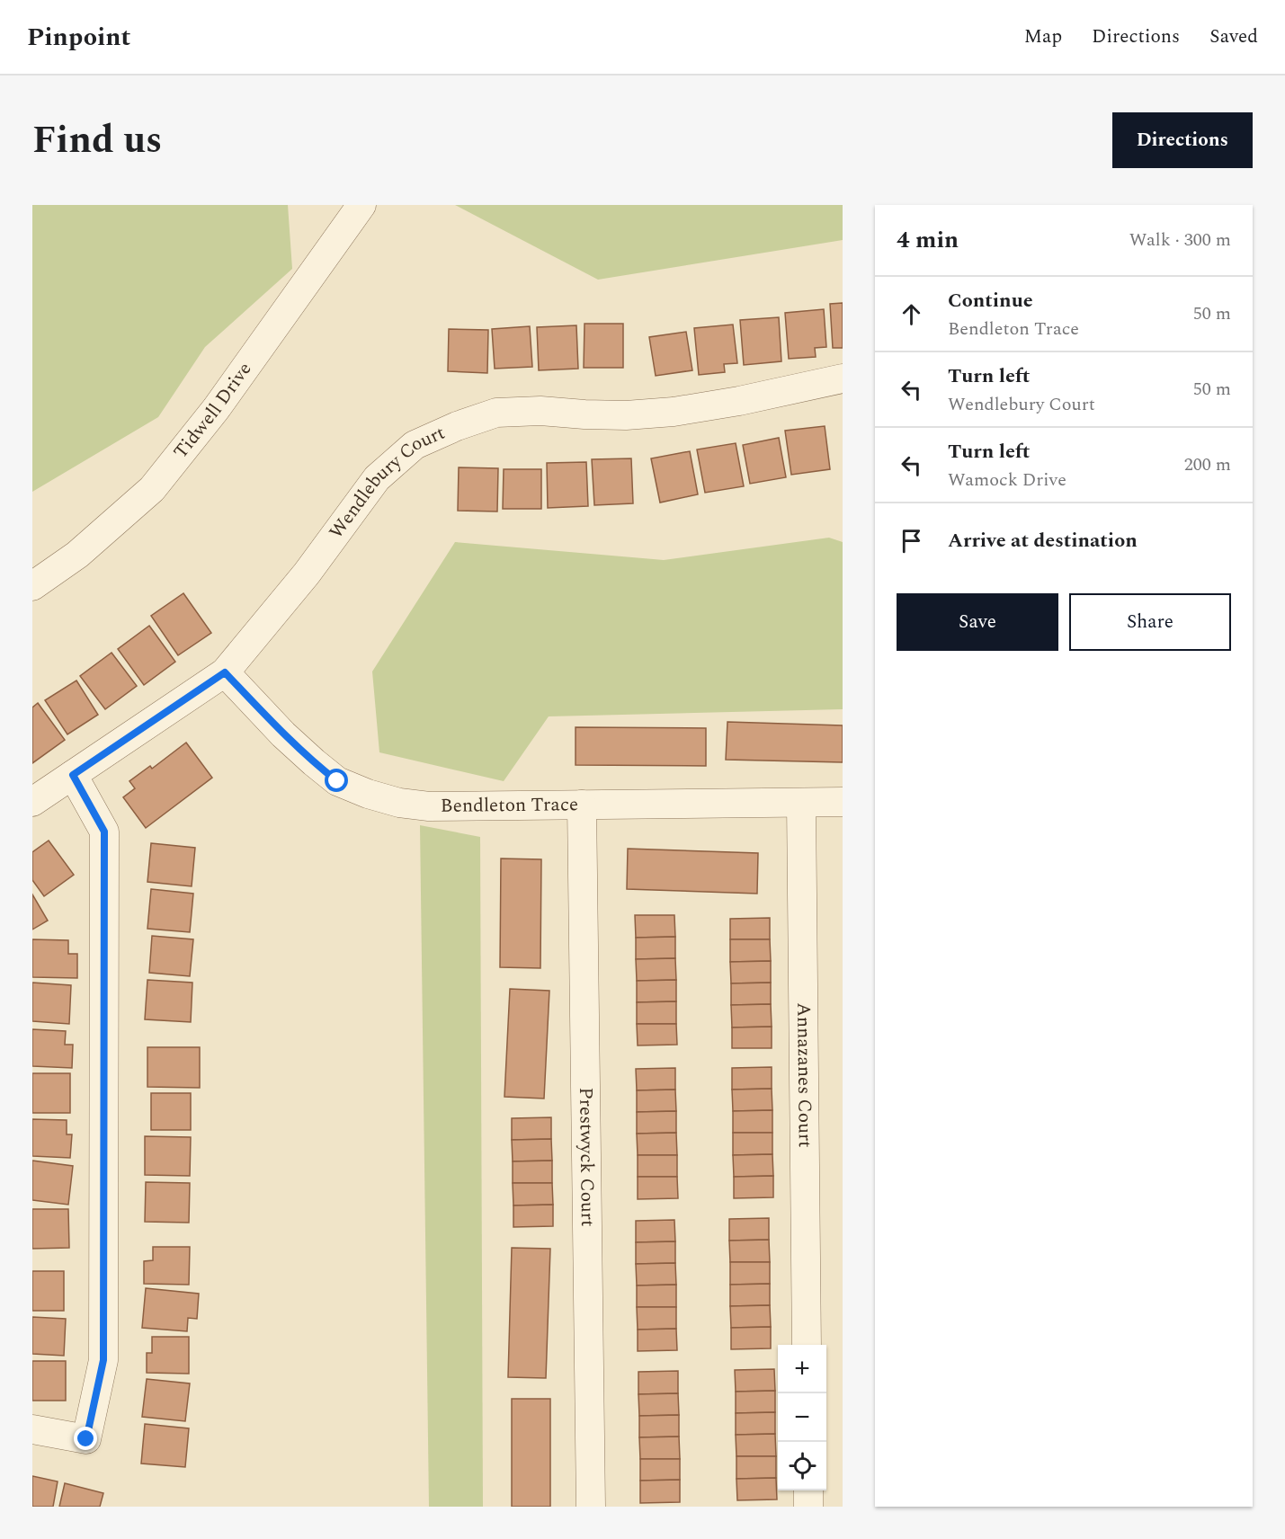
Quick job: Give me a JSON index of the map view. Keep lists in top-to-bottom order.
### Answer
{
  "streets": {
    "street": [
      "Tidwell Drive",
      "Wendlebury Court",
      "Bendleton Trace",
      "Annazanes Court",
      "Prestwyck Court"
    ]
  },
  "crossings": [
    ["Wendlebury Court", "Bendleton Trace"],
    ["Bendleton Trace", "Annazanes Court"],
    ["Bendleton Trace", "Prestwyck Court"]
  ],
  "page": {
    "header": "Pinpoint",
    "nav": ["Map", "Directions", "Saved"],
    "title": "Find us",
    "buttons": [
      "Directions",
      ["Save", "Share"]
    ],
    "heading": ["4 min", "Walk · 300 m"],
    "list": [
      ["Continue", "Bendleton Trace", "50 m"],
      ["Turn left", "Wendlebury Court", "50 m"],
      ["Turn left", "Wamock Drive", "200 m"],
      "Arrive at destination"
    ],
    "map_buttons": ["+", "−"]
  }
}
